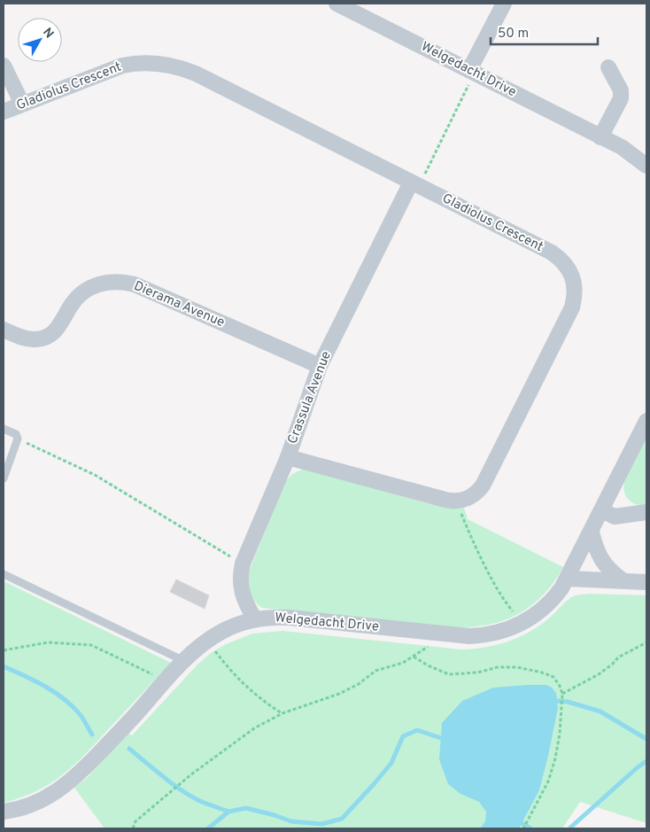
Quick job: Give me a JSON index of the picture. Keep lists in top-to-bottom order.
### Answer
{
  "streets": {
    "street": [
      "Welgedacht Drive",
      "Gladiolus Crescent",
      "Dierama Avenue",
      "Crassula Avenue"
    ]
  },
  "crossings": [
    ["Welgedacht Drive", "Crassula Avenue"],
    ["Gladiolus Crescent", "Crassula Avenue"],
    ["Dierama Avenue", "Crassula Avenue"]
  ],
  "scale_bar": "50 m",
  "north": "top right"
}
